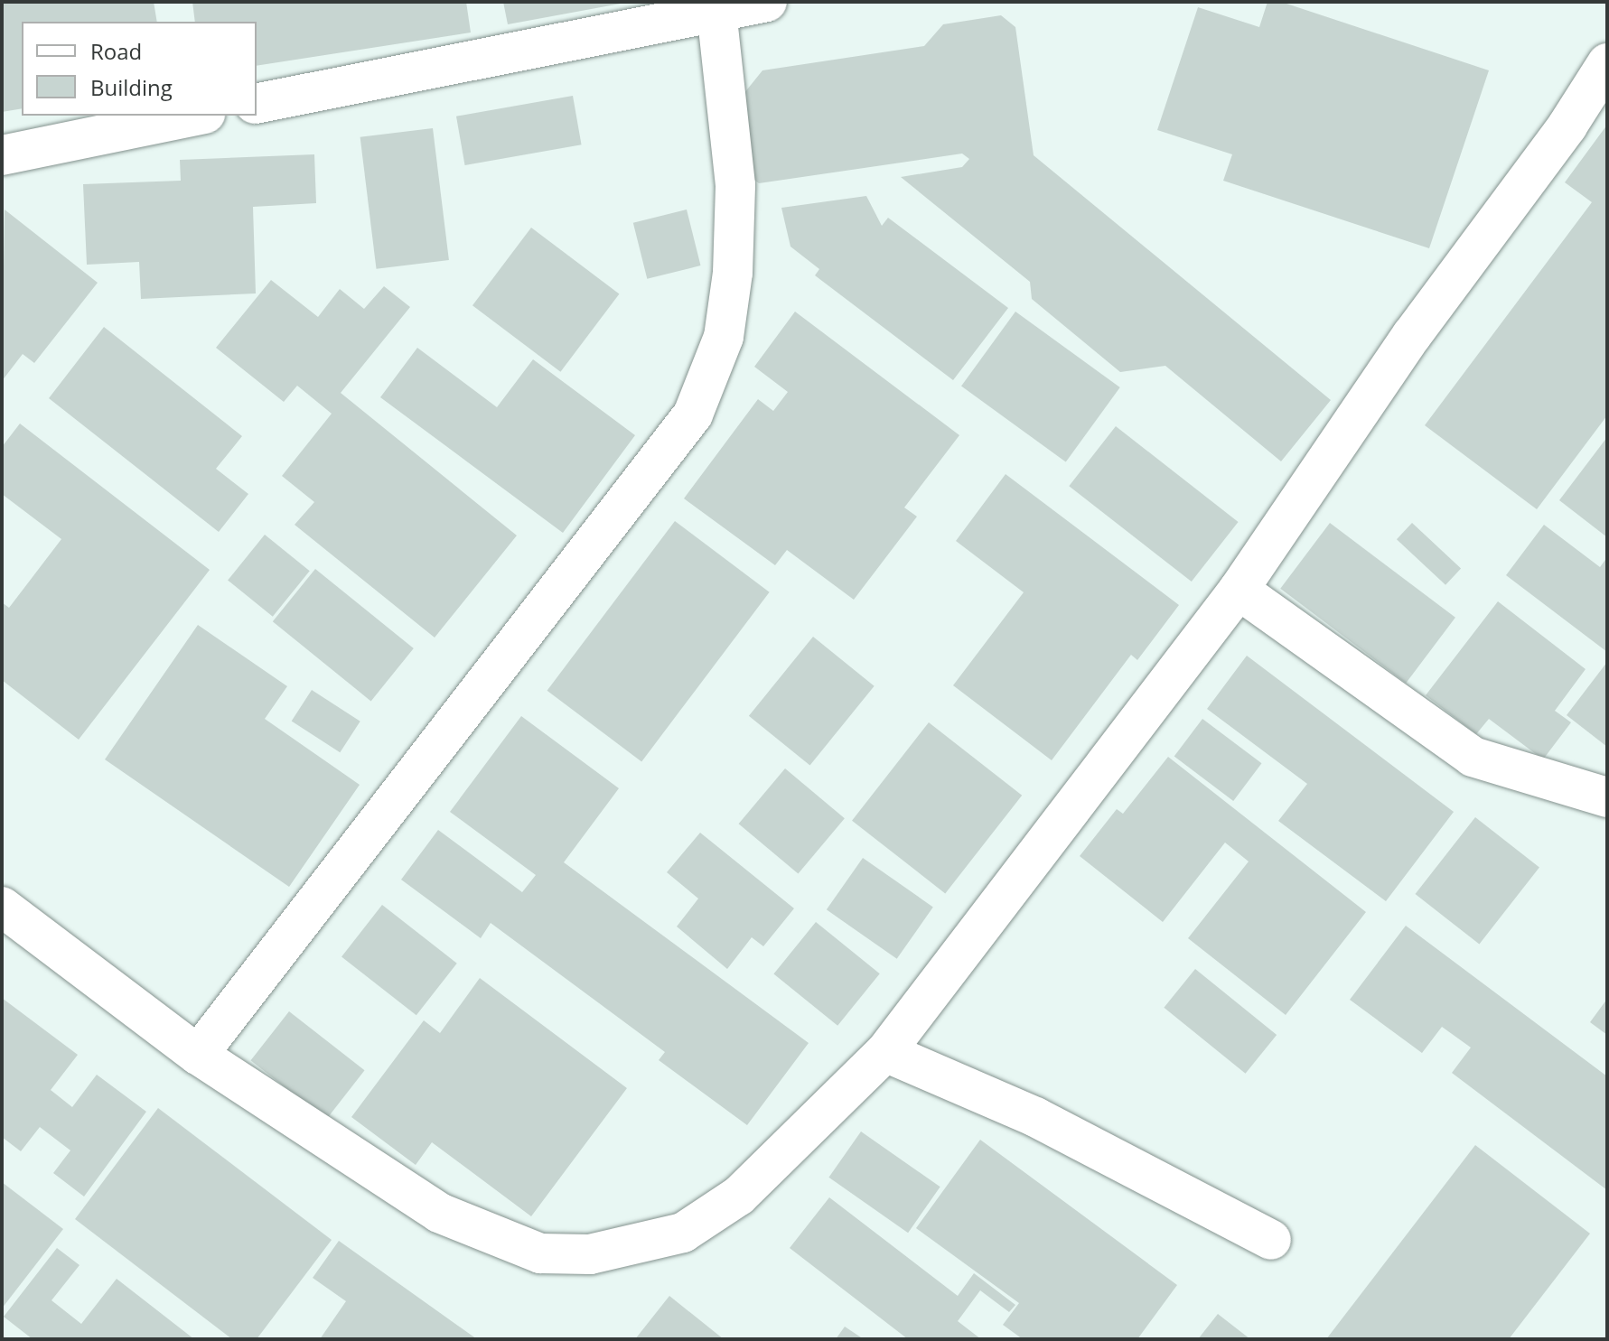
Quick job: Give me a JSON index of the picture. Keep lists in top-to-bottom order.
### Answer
{
  "legend": ["Road", "Building"]
}
